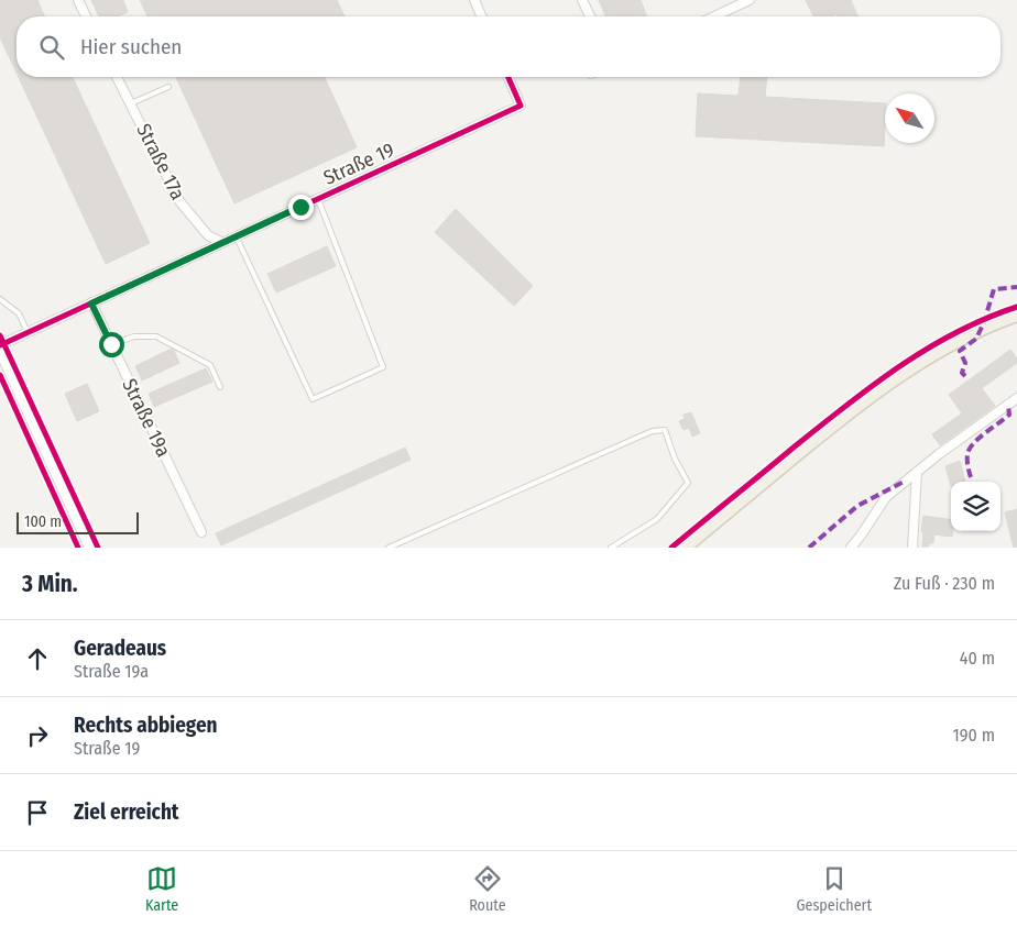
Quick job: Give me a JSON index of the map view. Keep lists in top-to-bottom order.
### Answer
{
  "streets": {
    "street": ["Straße 17a", "Straße 19", "Straße 19a"]
  },
  "crossings": [
    ["Straße 17a", "Straße 19"],
    ["Straße 19", "Straße 19a"]
  ],
  "scale_bar": "100 m",
  "north": "top left",
  "page": {
    "search": "Hier suchen",
    "scale": "100 m",
    "heading": ["3 Min.", "Zu Fuß · 230 m"],
    "list": [
      ["Geradeaus", "Straße 19a", "40 m"],
      ["Rechts abbiegen", "Straße 19", "190 m"],
      "Ziel erreicht"
    ],
    "nav": ["Karte", "Route", "Gespeichert"]
  }
}
